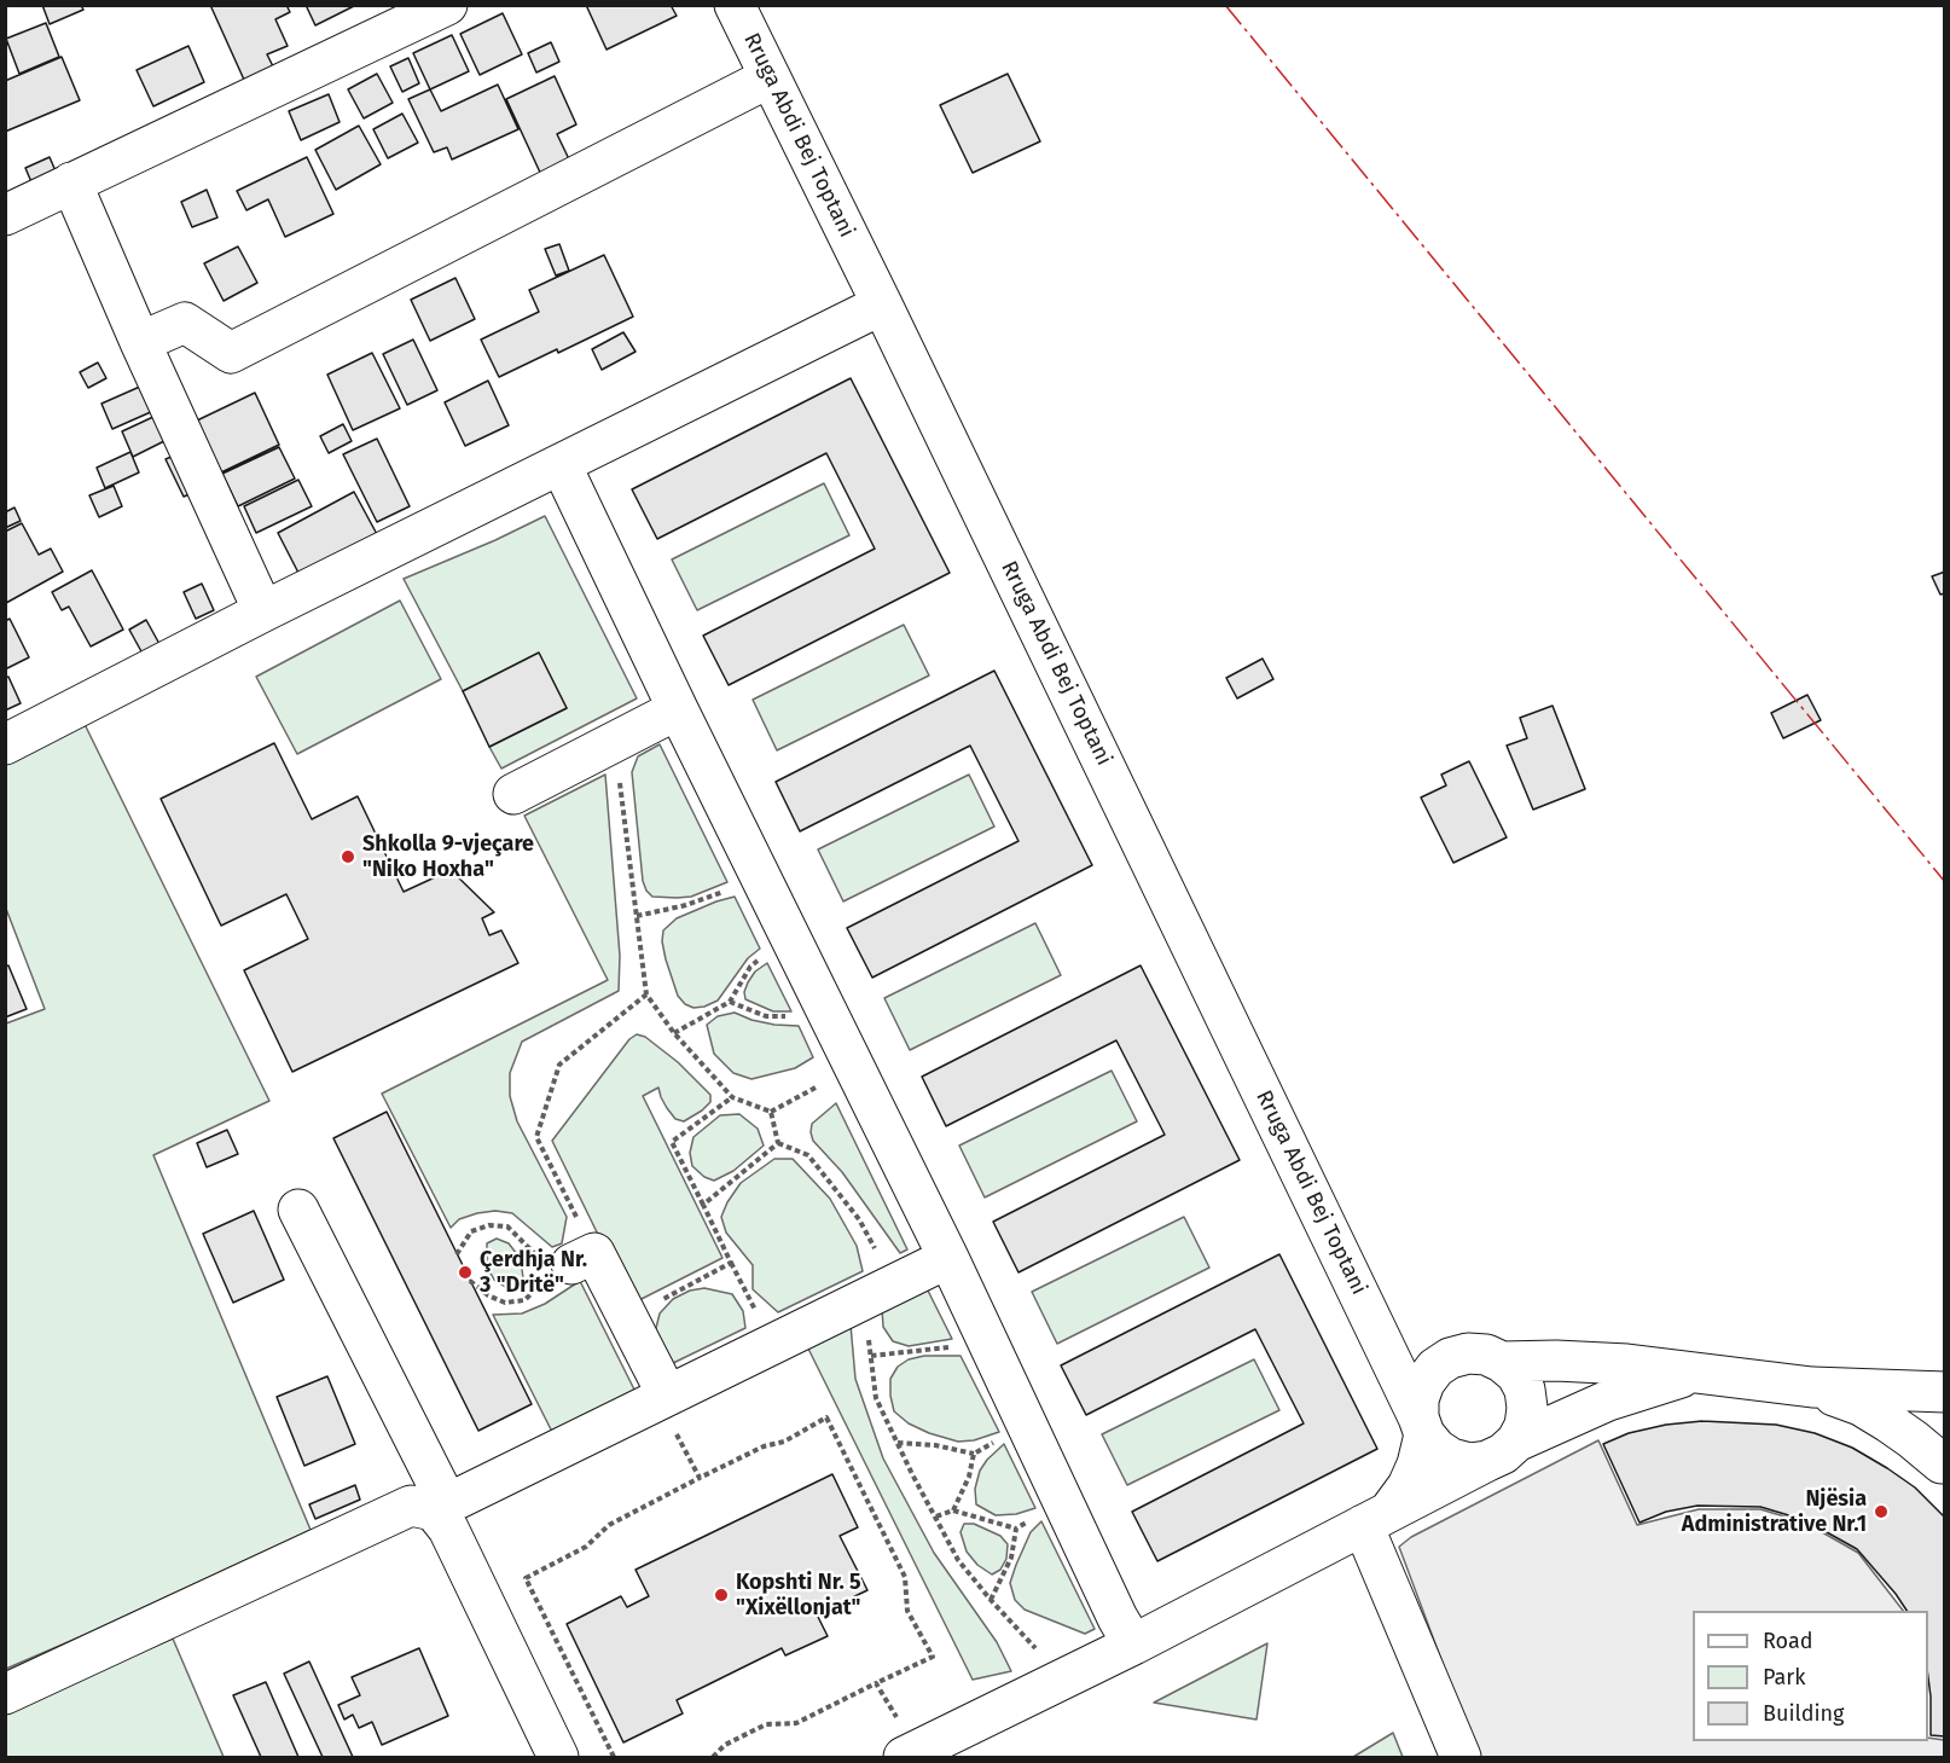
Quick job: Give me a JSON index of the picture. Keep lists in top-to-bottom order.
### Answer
{
  "streets": {
    "street": ["Rruga Abdi Bej Toptani"]
  },
  "places": [
    "Shkolla 9-vjeçare \"Niko Hoxha\"",
    "Çerdhja Nr. 3 \"Dritë\"",
    "Njësia Administrative Nr.1",
    "Kopshti Nr. 5 \"Xixëllonjat\""
  ],
  "legend": ["Road", "Park", "Building"]
}
